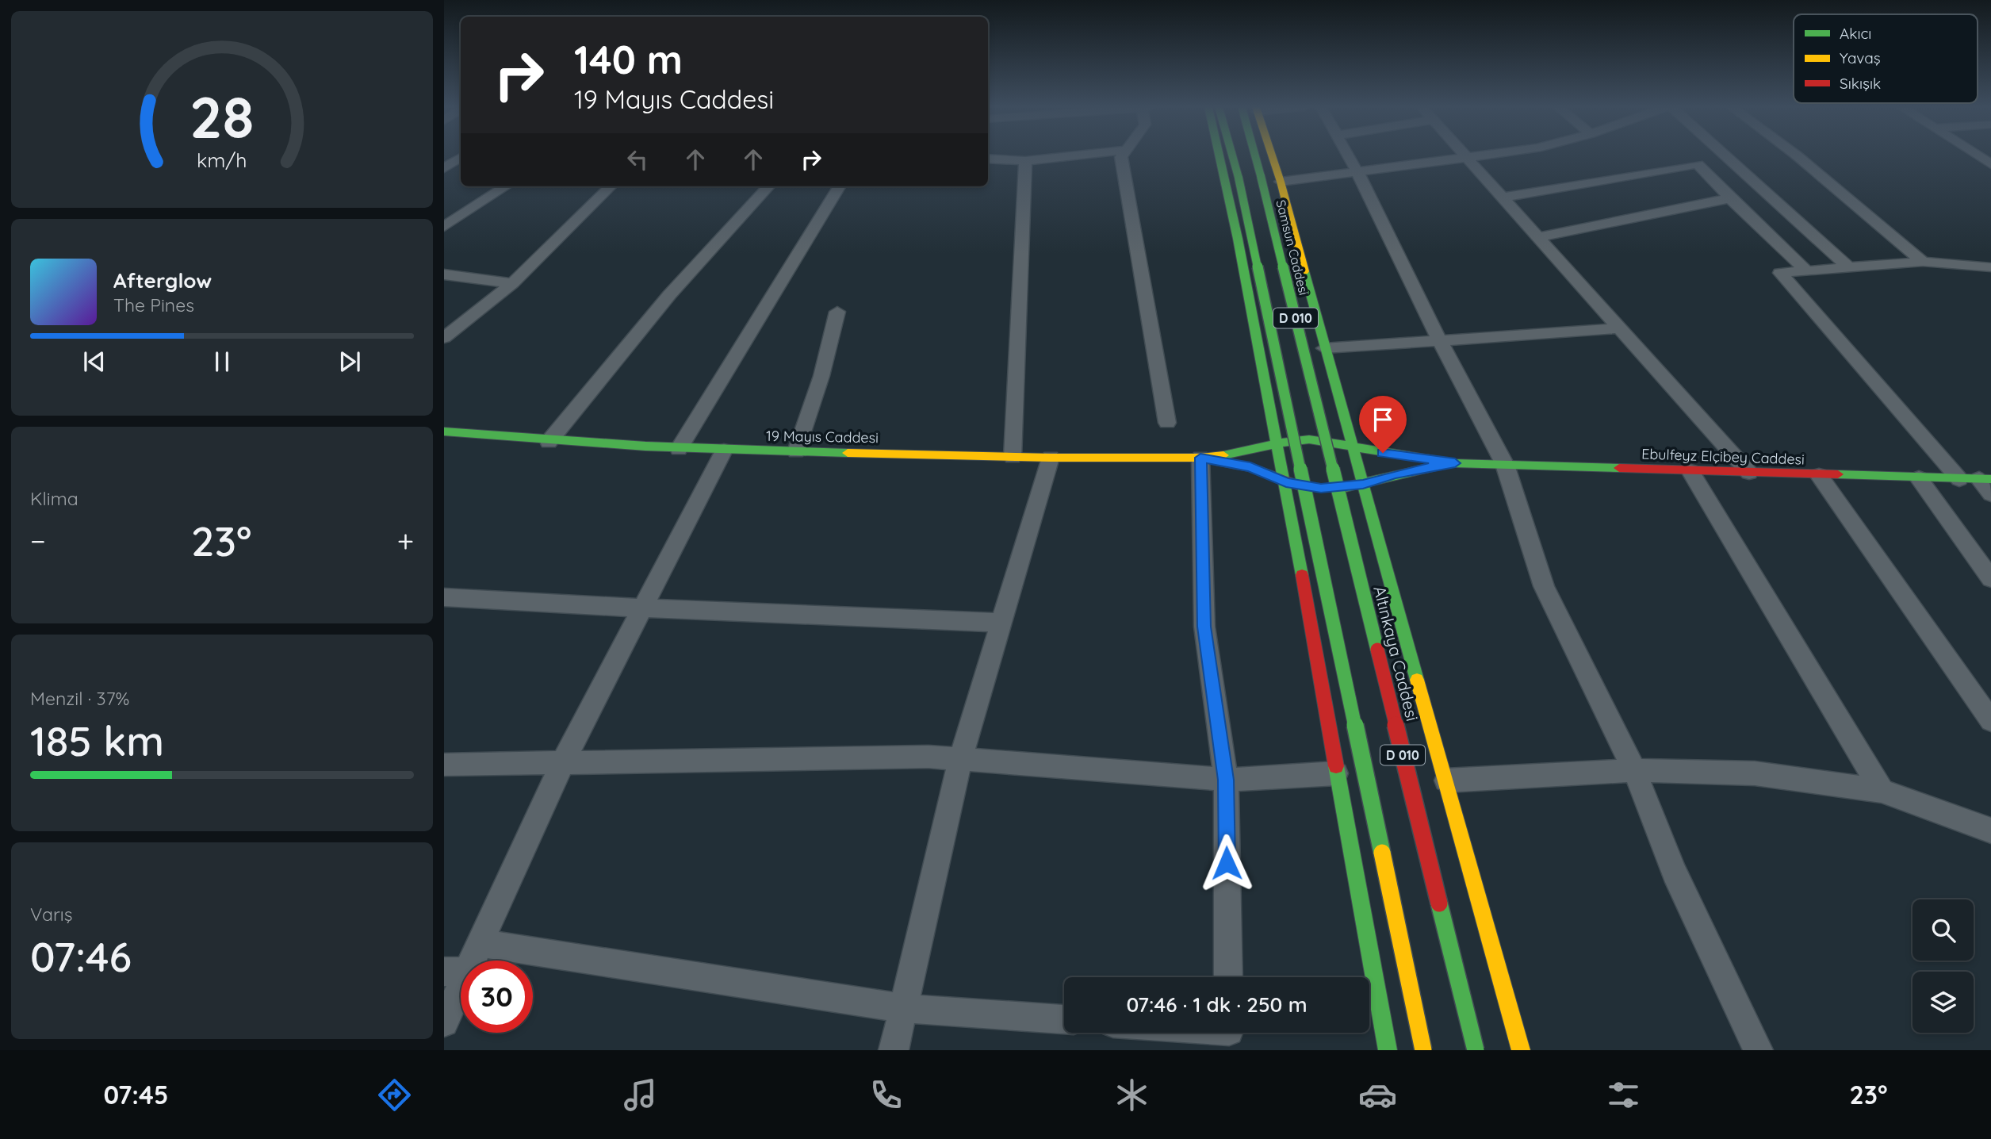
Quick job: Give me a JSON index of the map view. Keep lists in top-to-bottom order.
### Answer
{
  "streets": {
    "main road": [
      "Samsun Caddesi",
      "D 010",
      "19 Mayıs Caddesi",
      "Ebulfeyz Elçibey Caddesi",
      "Altınkaya Caddesi"
    ]
  },
  "crossings": [
    ["Samsun Caddesi", "Altınkaya Caddesi"],
    ["19 Mayıs Caddesi", "Ebulfeyz Elçibey Caddesi"]
  ],
  "legend": ["Akıcı", "Yavaş", "Sıkışık"],
  "page": {
    "turn": ["140 m", "19 Mayıs Caddesi"],
    "song": ["Afterglow", "The Pines"],
    "tile": [
      "Klima",
      ["Menzil · 37%", "185 km"],
      ["Varış", "07:46"]
    ],
    "heat": ["−", "23°", "+"],
    "limit": "30",
    "trip": "07:46 · 1 dk · 250 m",
    "tabs": ["07:45", "23°"],
    "gauge": ["28", "km/h"]
  }
}
